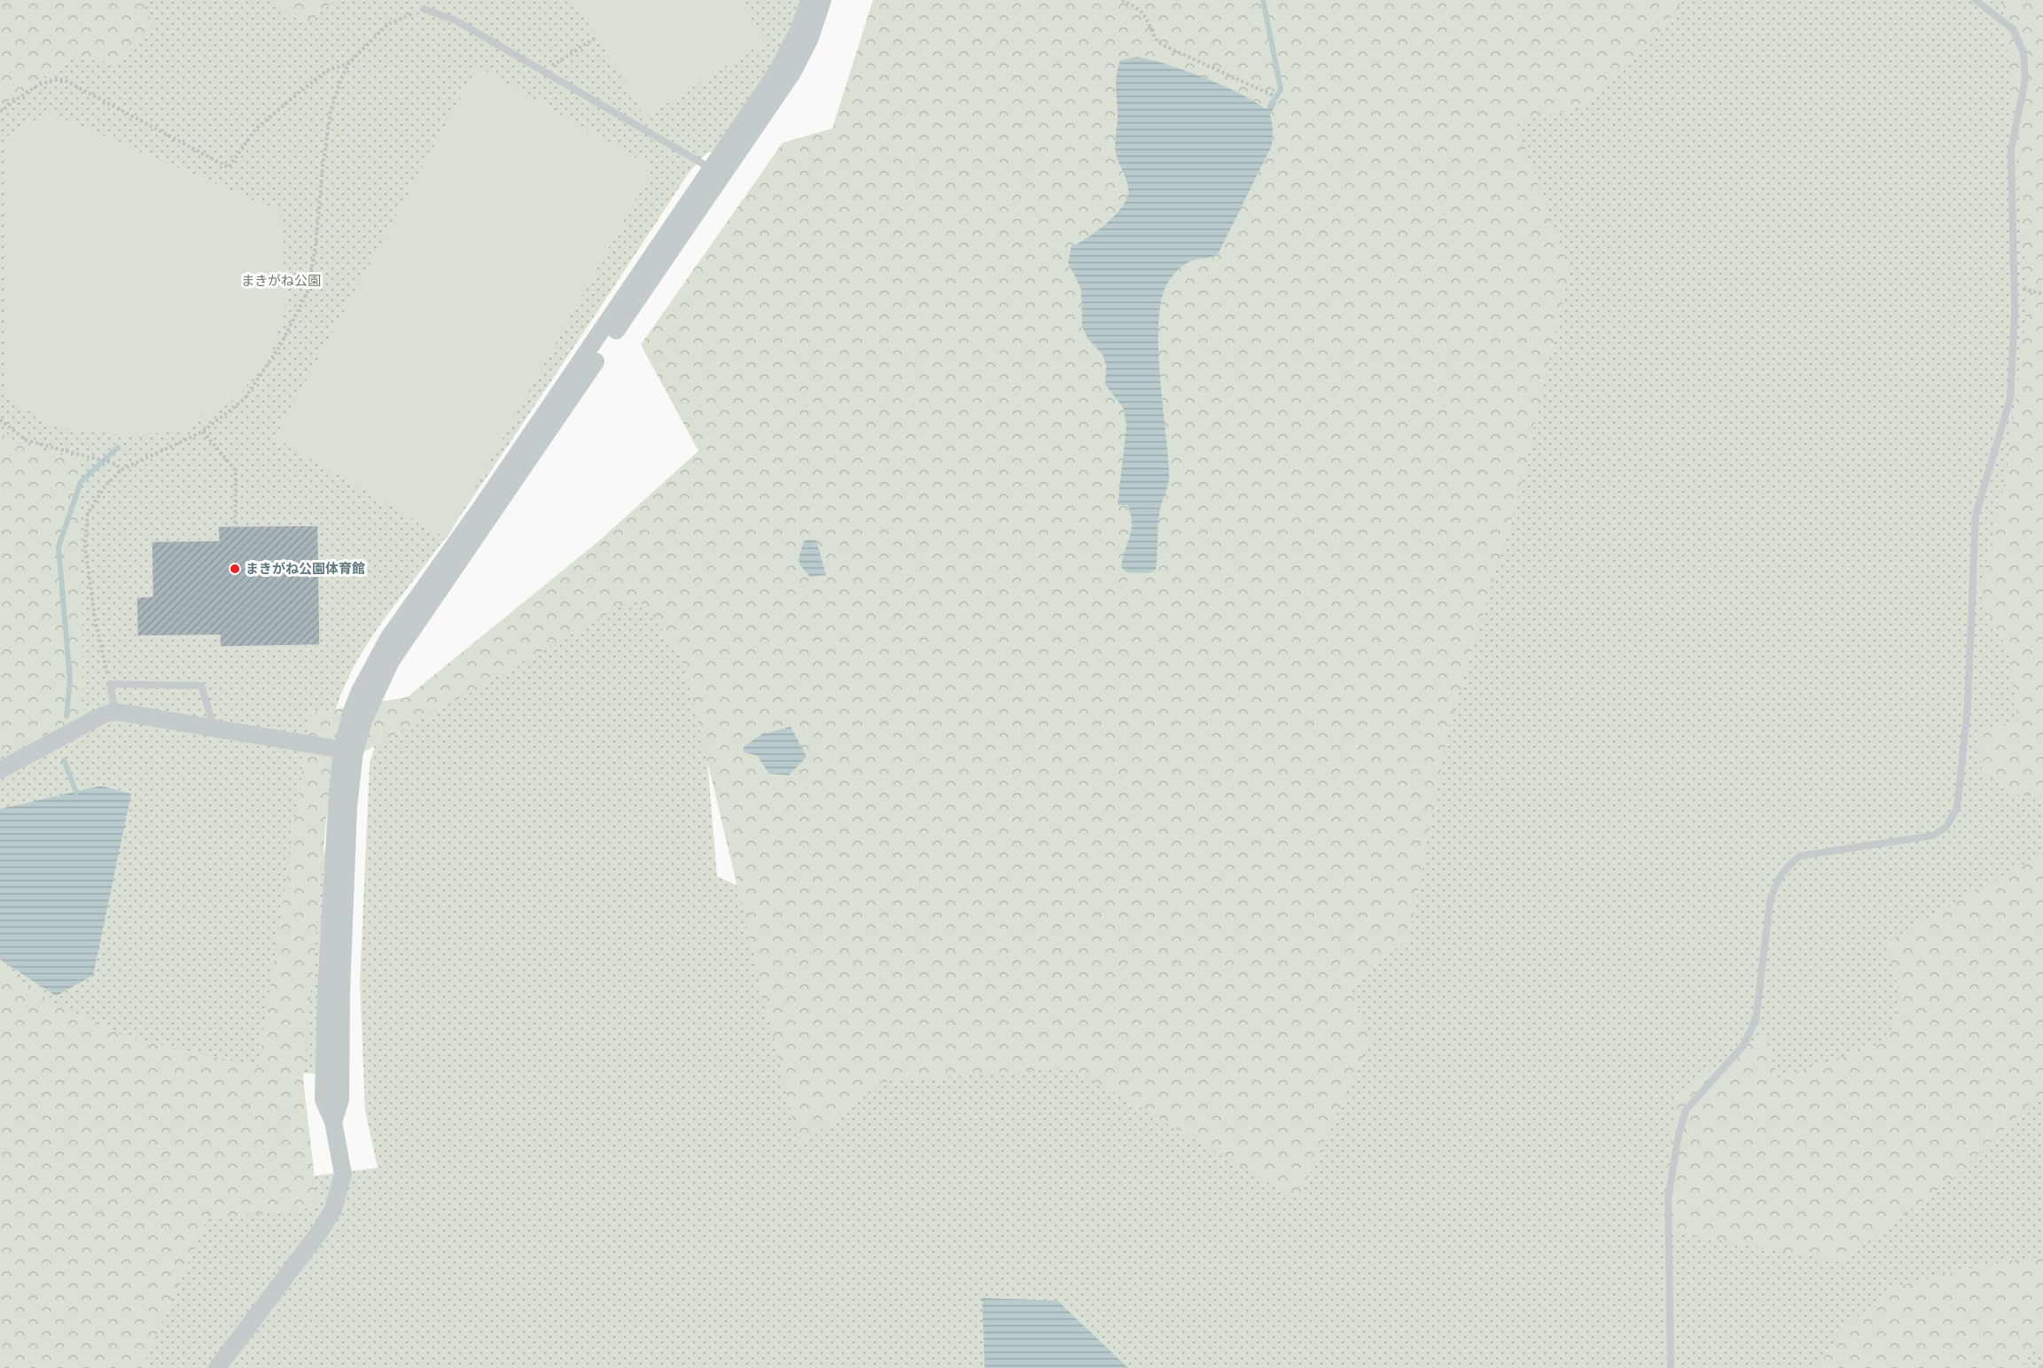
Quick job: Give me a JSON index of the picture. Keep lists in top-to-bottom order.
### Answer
{
  "parks": ["まきがね公園"],
  "places": ["まきがね公園体育館"]
}
